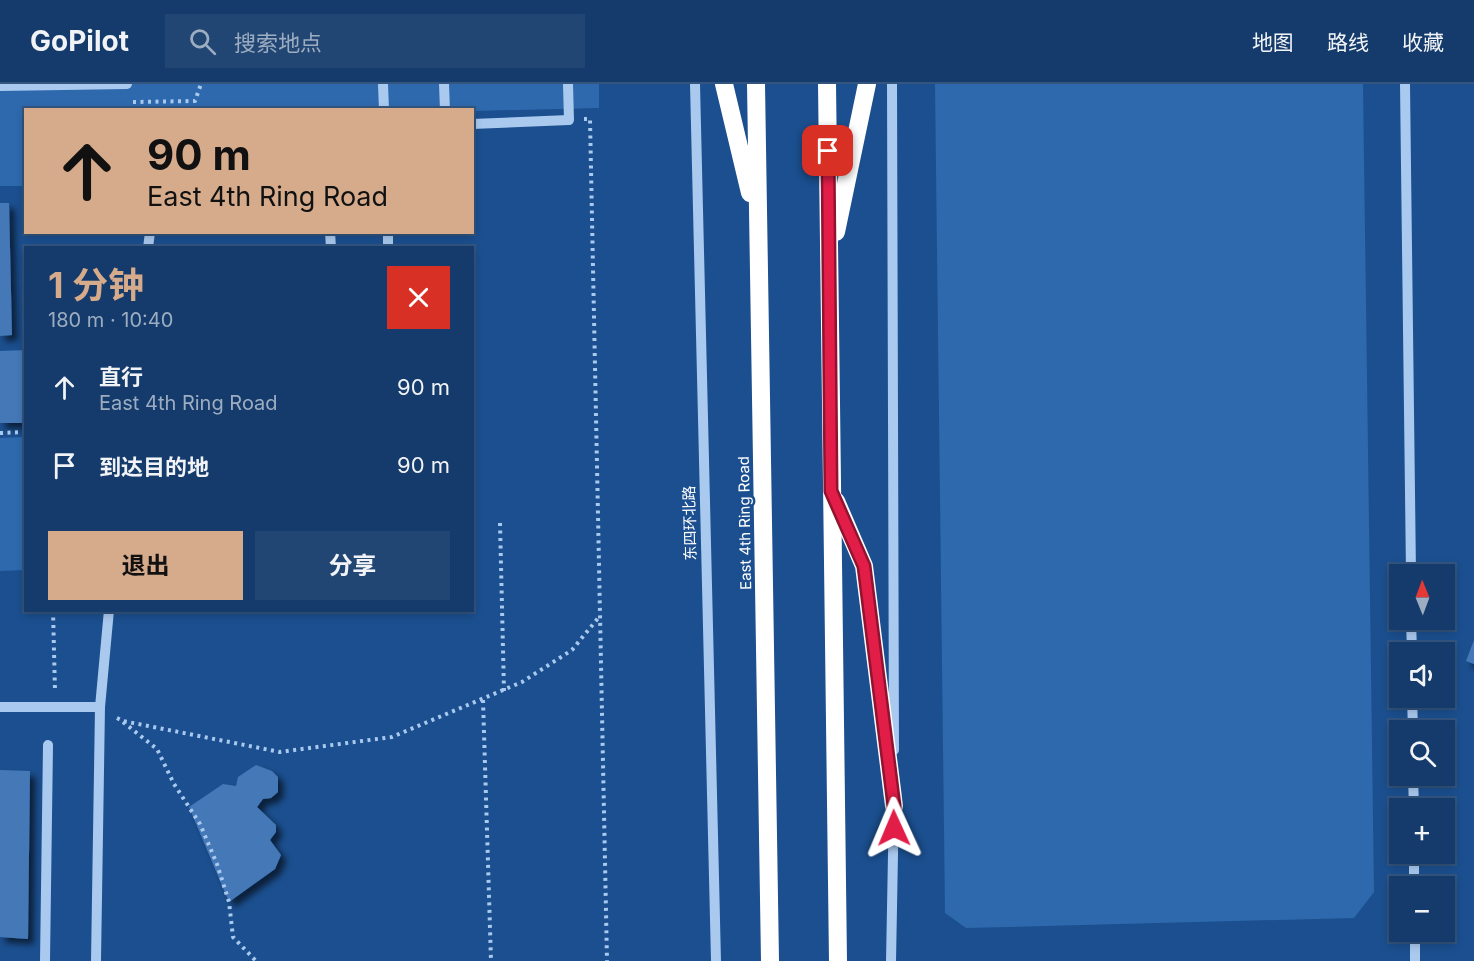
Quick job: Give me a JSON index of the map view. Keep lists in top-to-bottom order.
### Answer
{
  "streets": {
    "highway": ["East 4th Ring Road"],
    "street": ["东四环北路"]
  },
  "north": "top",
  "page": {
    "header": "GoPilot",
    "search": "搜索地点",
    "nav": ["地图", "路线", "收藏"],
    "turn": ["90 m", "East 4th Ring Road"],
    "heading": ["1 分钟", "180 m · 10:40"],
    "list": [
      {
        "name": "直行",
        "note": "East 4th Ring Road",
        "value": "90 m"
      },
      {
        "name": "到达目的地",
        "value": "90 m"
      }
    ],
    "buttons": ["退出", "分享"],
    "map_buttons": ["+", "−"]
  }
}
